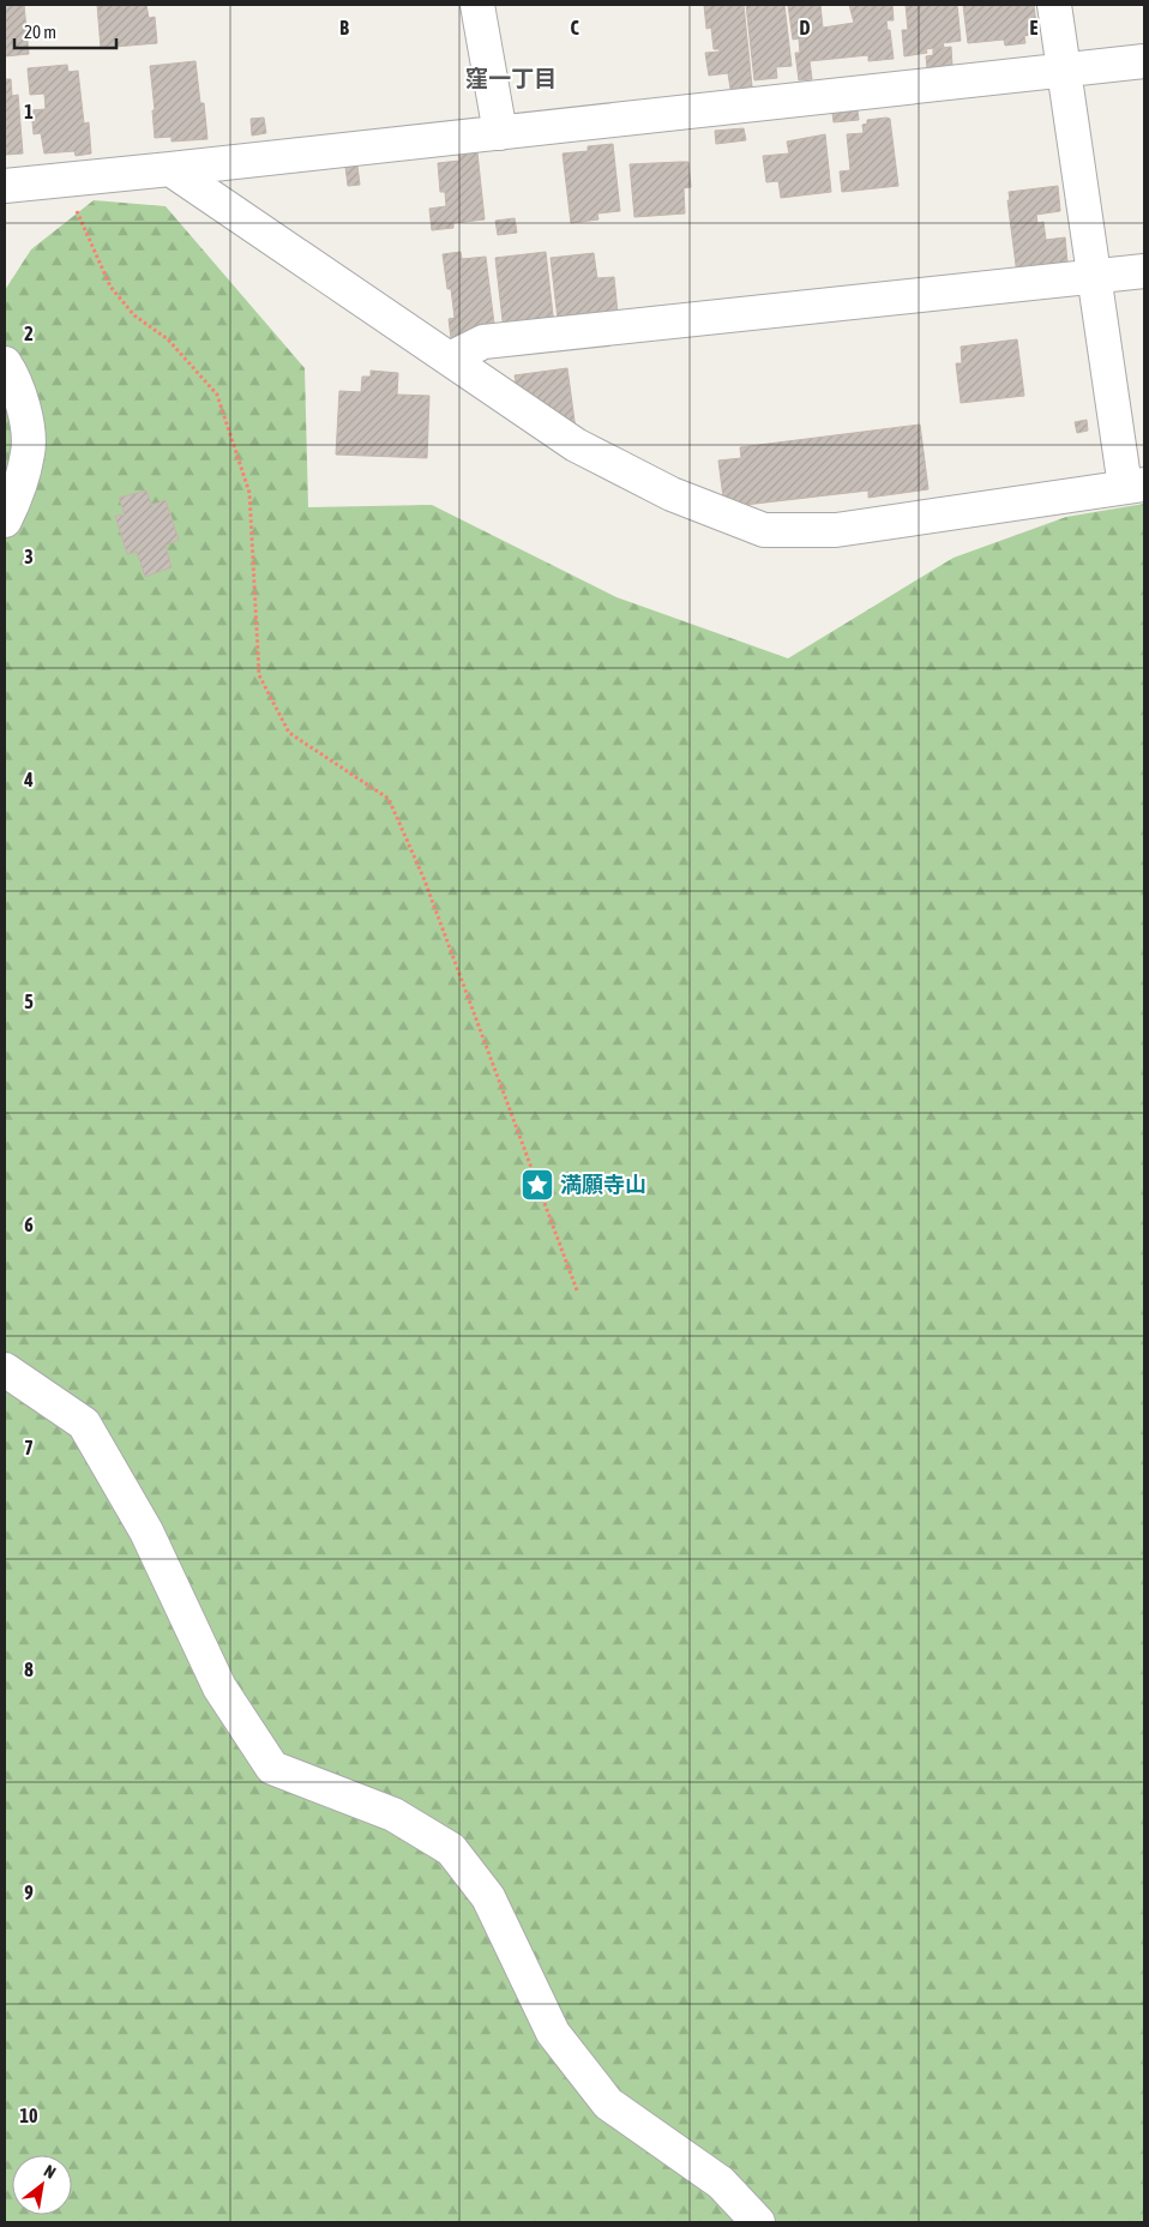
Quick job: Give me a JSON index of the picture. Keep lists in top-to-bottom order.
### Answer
{
  "districts": ["窪一丁目"],
  "places": {
    "place": ["満願寺山"]
  },
  "scale_bar": "20 m",
  "north": "top right",
  "grid": {
    "columns": [
      "B",
      "C",
      "D",
      "E"
    ],
    "rows": [
      "1",
      "2",
      "3",
      "4",
      "5",
      "6",
      "7",
      "8",
      "9",
      "10"
    ]
  }
}
